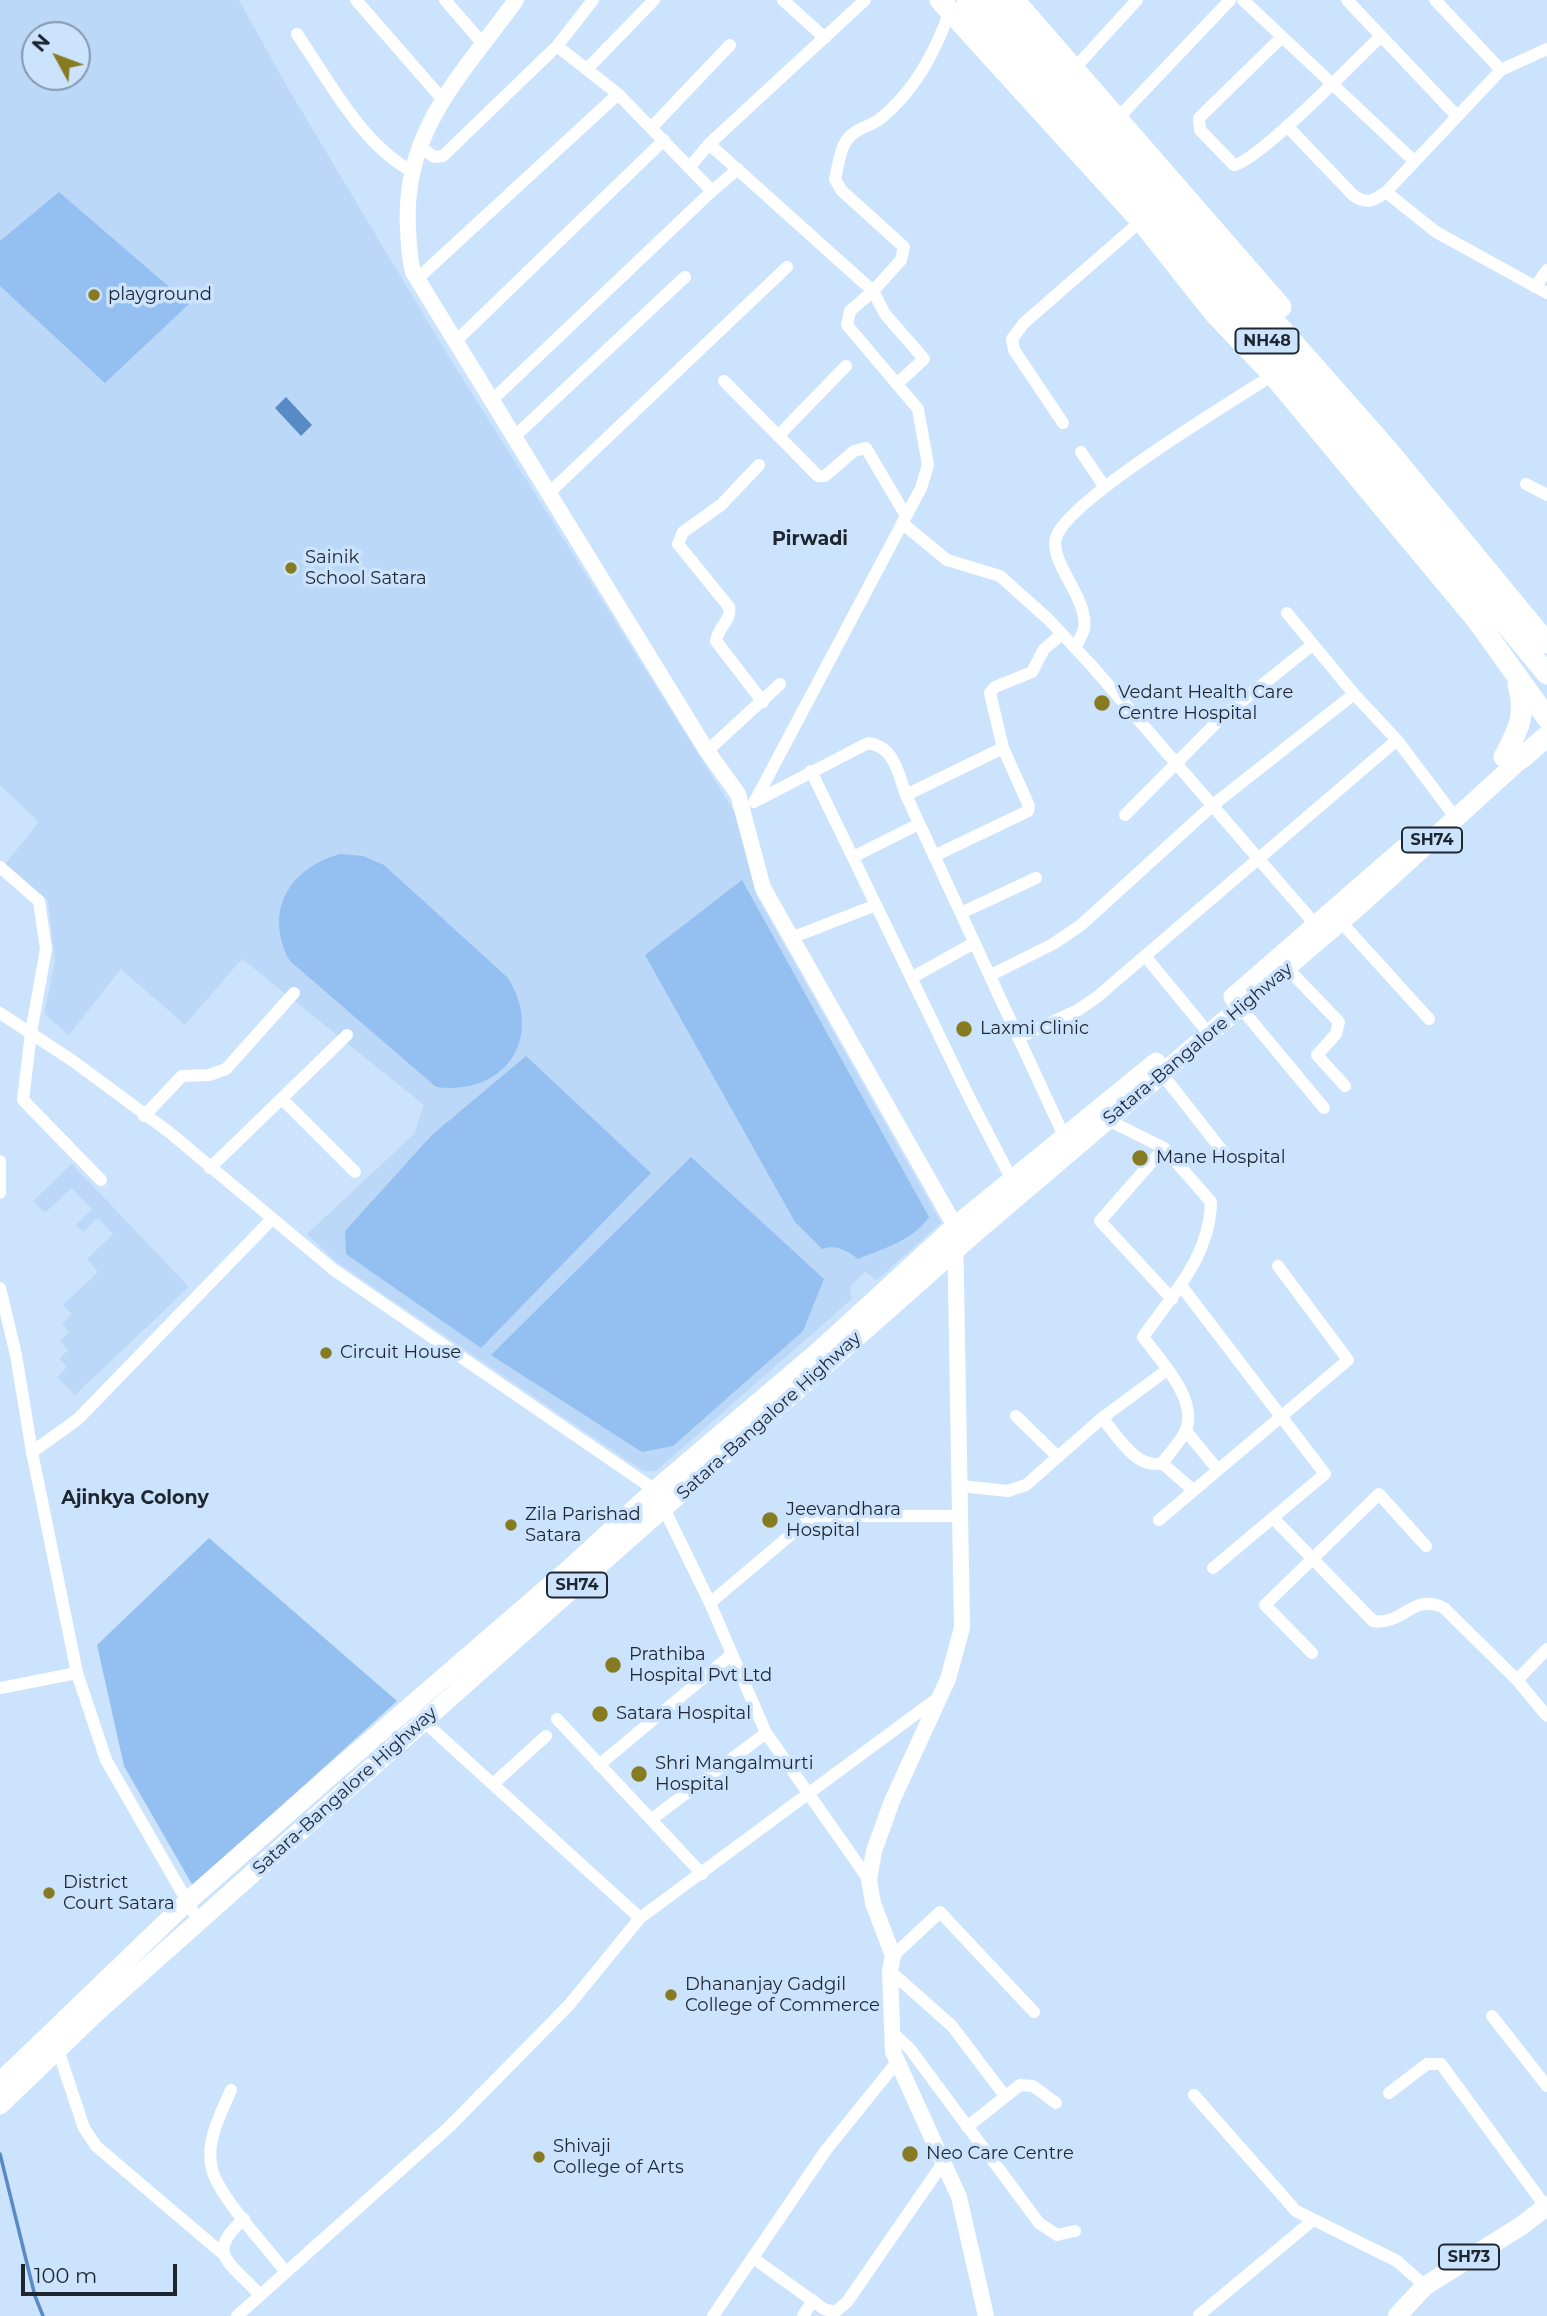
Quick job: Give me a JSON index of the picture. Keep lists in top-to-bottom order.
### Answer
{
  "streets": {
    "highway": ["NH48", "SH74", "Satara-Bangalore Highway"],
    "main road": ["SH73"]
  },
  "districts": ["Pirwadi", "Ajinkya Colony"],
  "places": [
    "playground",
    "Sainik School Satara",
    "Vedant Health Care Centre Hospital",
    "Laxmi Clinic",
    "Mane Hospital",
    "Circuit House",
    "Jeevandhara Hospital",
    "Zila Parishad Satara",
    "Prathiba Hospital Pvt Ltd",
    "Satara Hospital",
    "Shri Mangalmurti Hospital",
    "District Court Satara",
    "Dhananjay Gadgil College of Commerce",
    "Neo Care Centre",
    "Shivaji College of Arts"
  ],
  "scale_bar": "100 m",
  "north": "top left"
}
